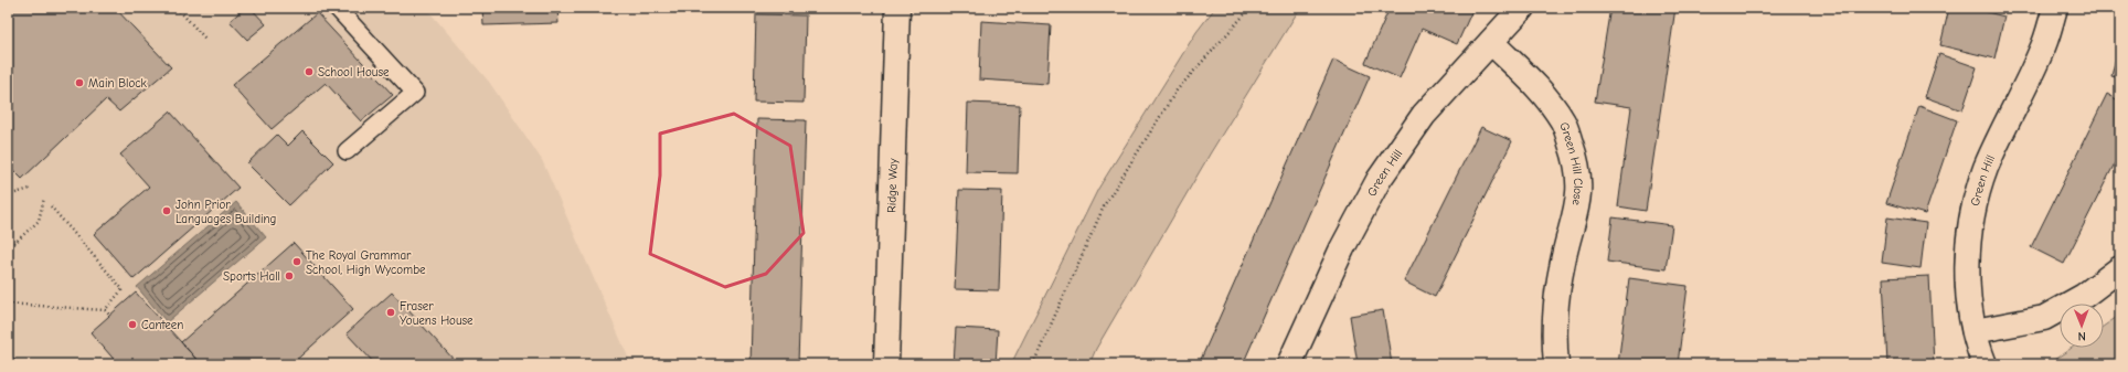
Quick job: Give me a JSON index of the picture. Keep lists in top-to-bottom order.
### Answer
{
  "streets": {
    "street": ["Green Hill Close", "Green Hill", "Ridge Way"]
  },
  "crossings": [
    ["Green Hill Close", "Green Hill"]
  ],
  "places": [
    "School House",
    "Main Block",
    "John Prior Languages Building",
    "The Royal Grammar School, High Wycombe",
    "Sports Hall",
    "Fraser Youens House",
    "Canteen"
  ],
  "north": "bottom"
}
